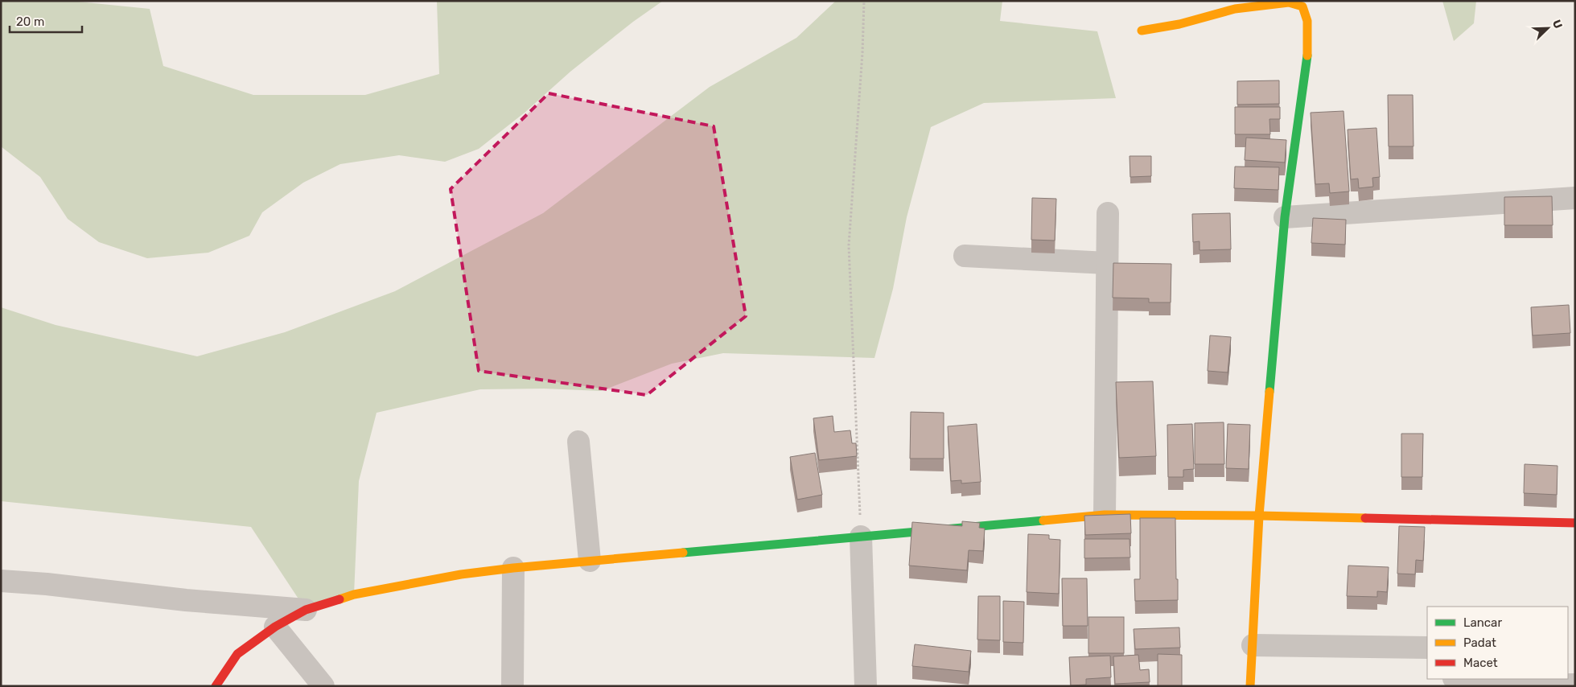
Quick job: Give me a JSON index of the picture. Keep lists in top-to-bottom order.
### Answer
{
  "legend": ["Lancar", "Padat", "Macet"],
  "scale_bar": "20 m",
  "north": "top right"
}
